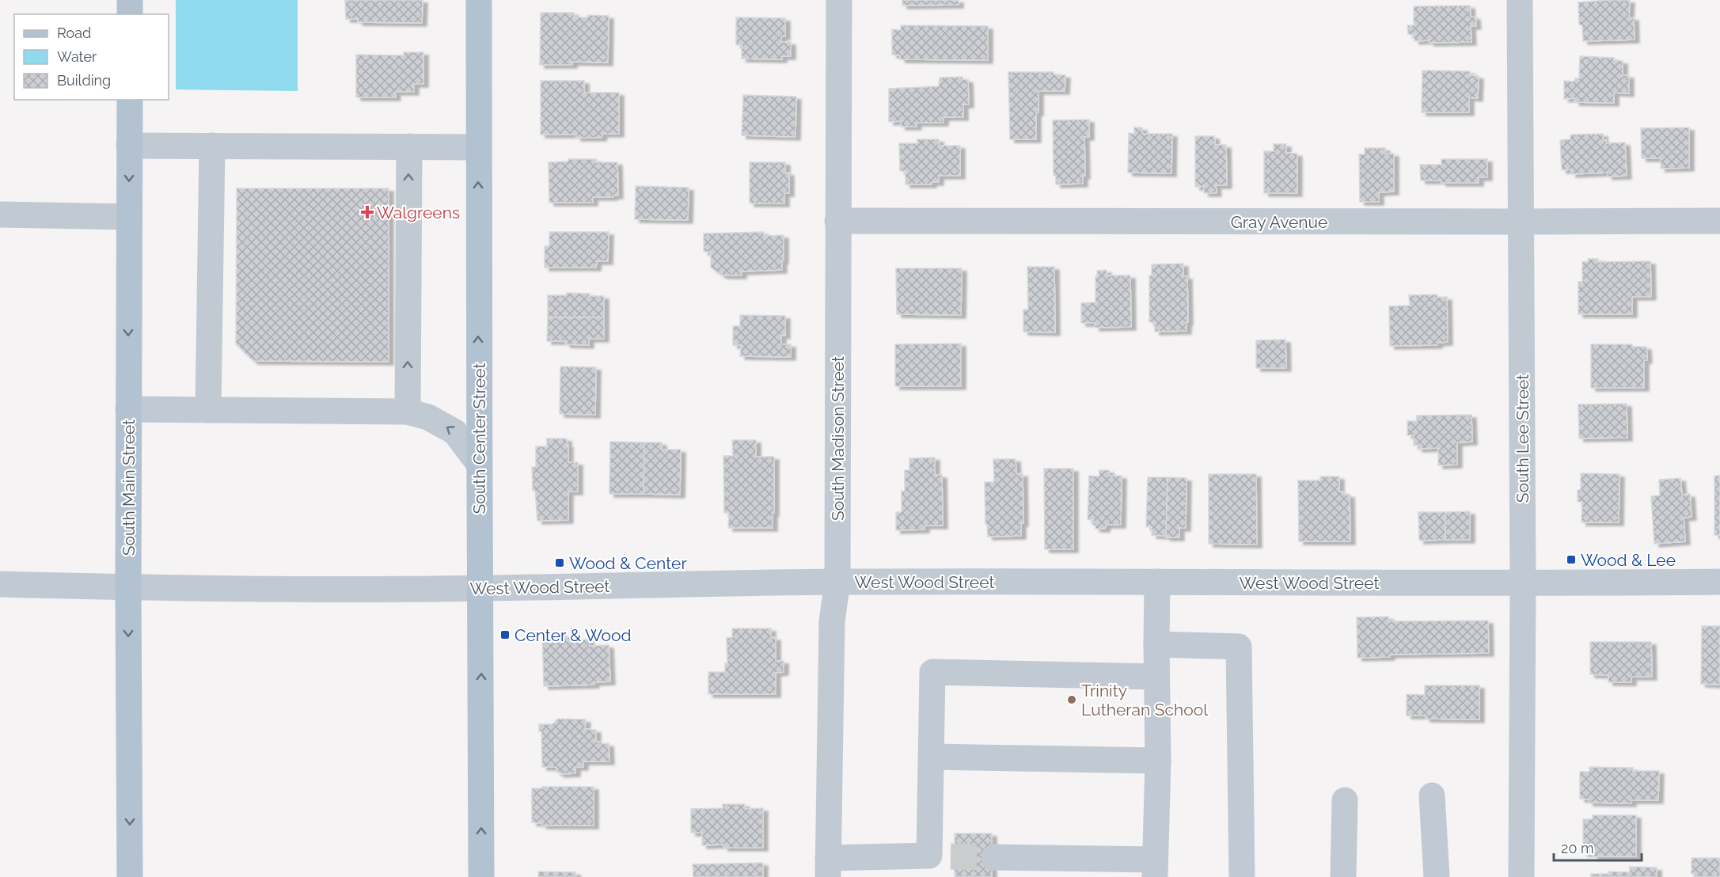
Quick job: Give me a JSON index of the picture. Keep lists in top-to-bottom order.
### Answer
{
  "streets": {
    "main road": ["South Center Street", "South Main Street"],
    "street": [
      "Gray Avenue",
      "South Madison Street",
      "South Lee Street",
      "West Wood Street"
    ]
  },
  "crossings": [
    ["Gray Avenue", "South Madison Street"],
    ["Gray Avenue", "South Lee Street"],
    ["South Center Street", "West Wood Street"],
    ["South Madison Street", "West Wood Street"],
    ["South Lee Street", "West Wood Street"],
    ["South Main Street", "West Wood Street"]
  ],
  "one_way": ["South Center Street", "South Main Street"],
  "places": {
    "health": ["Walgreens"],
    "transit": ["Wood & Lee", "Wood & Center", "Center & Wood"],
    "other": ["Trinity Lutheran School"]
  },
  "legend": ["Road", "Water", "Building"],
  "scale_bar": "20 m"
}
